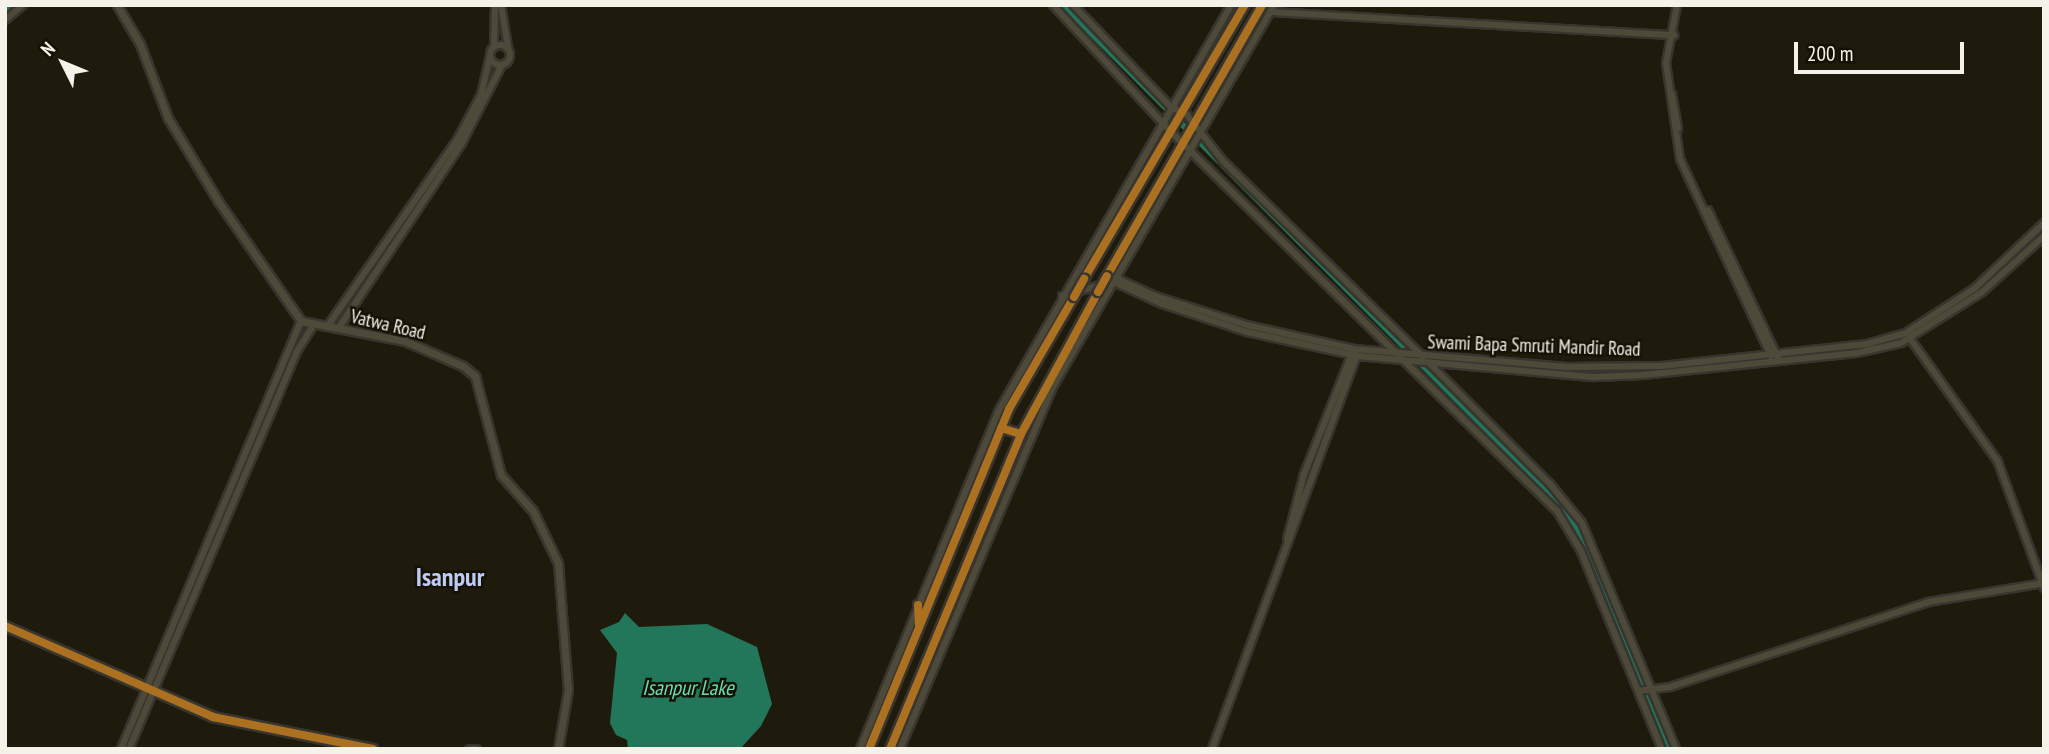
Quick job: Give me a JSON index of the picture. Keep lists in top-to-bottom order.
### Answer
{
  "streets": {
    "main road": ["Vatwa Road"],
    "street": ["Swami Bapa Smruti Mandir Road"]
  },
  "districts": ["Isanpur"],
  "water": ["Isanpur Lake"],
  "scale_bar": "200 m",
  "north": "top left"
}
